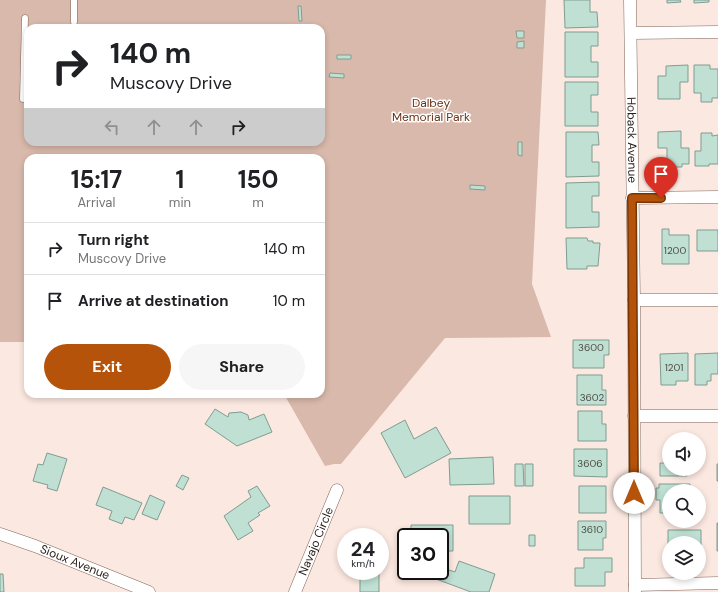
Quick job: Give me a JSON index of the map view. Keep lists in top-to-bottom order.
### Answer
{
  "streets": {
    "street": ["Hoback Avenue", "Navajo Circle", "Sioux Avenue"]
  },
  "parks": ["Dalbey Memorial Park"],
  "house_numbers": [
    "1200",
    "3600",
    "1201",
    "3602",
    "3606",
    "3610"
  ],
  "page": {
    "turn": ["140 m", "Muscovy Drive"],
    "eta": [
      "15:17",
      "Arrival",
      "1",
      "min",
      "150",
      "m"
    ],
    "list": [
      {
        "name": "Turn right",
        "note": "Muscovy Drive",
        "value": "140 m"
      },
      {
        "name": "Arrive at destination",
        "value": "10 m"
      }
    ],
    "buttons": ["Exit", "Share"],
    "speed": "24 km/h",
    "limit": "30"
  }
}
